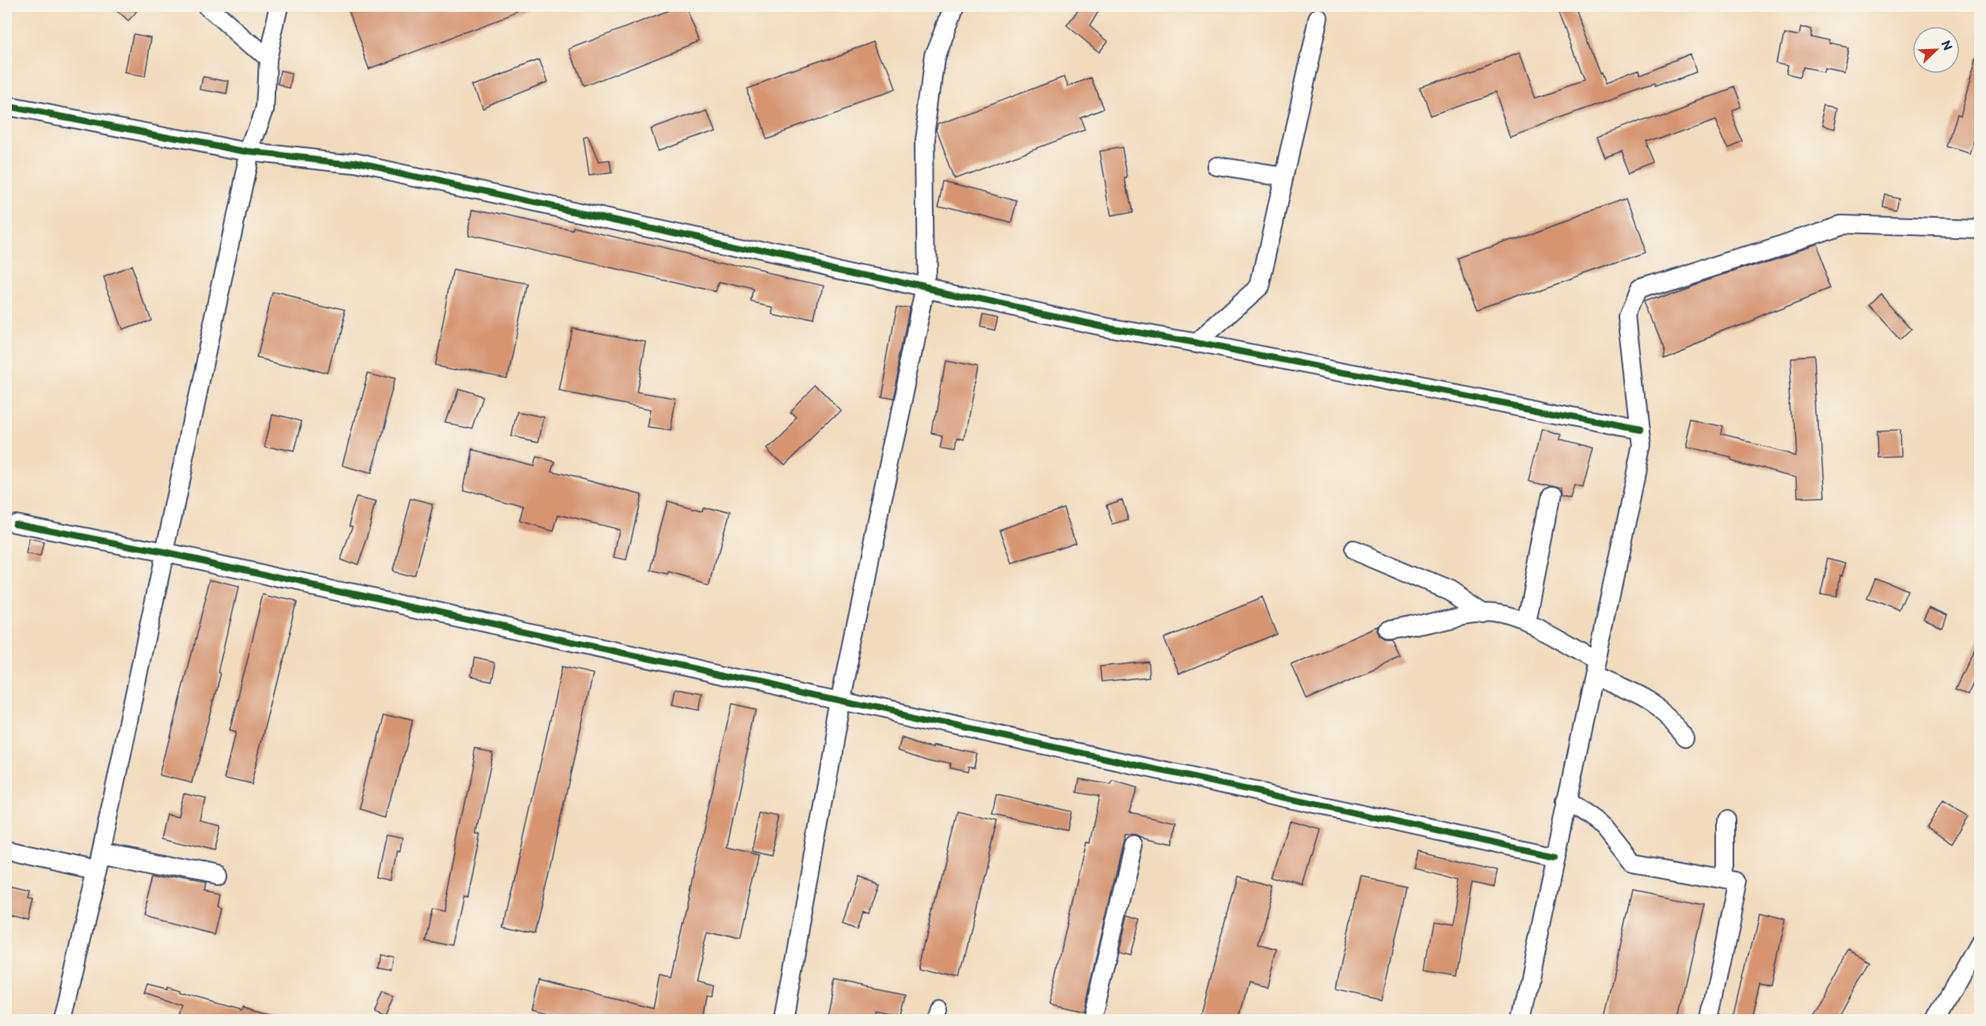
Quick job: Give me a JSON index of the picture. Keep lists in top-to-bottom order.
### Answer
{
  "north": "top right"
}
